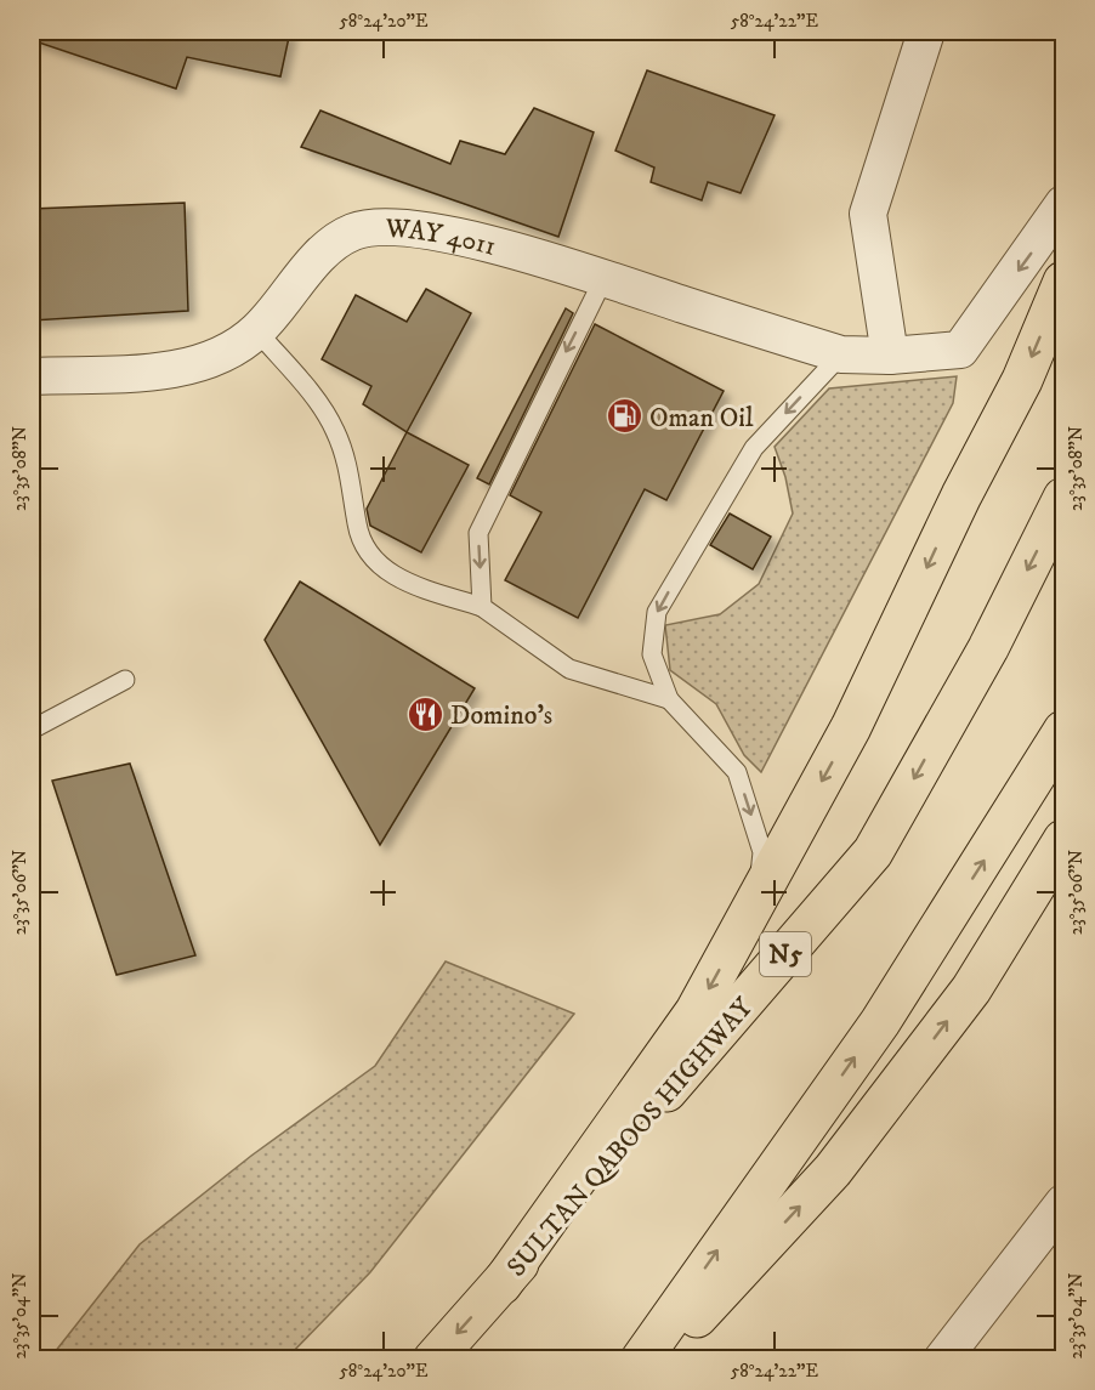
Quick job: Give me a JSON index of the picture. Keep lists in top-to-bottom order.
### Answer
{
  "streets": {
    "highway": ["N5", "SULTAN QABOOS HIGHWAY"],
    "street": ["WAY 4011"]
  },
  "places": {
    "fuel station": ["Oman Oil"],
    "restaurant": ["Domino's"]
  },
  "coordinates": [
    "58°24'20\"E",
    "58°24'22\"E",
    "23°35'08\"N",
    "23°35'06\"N",
    "23°35'04\"N"
  ]
}
